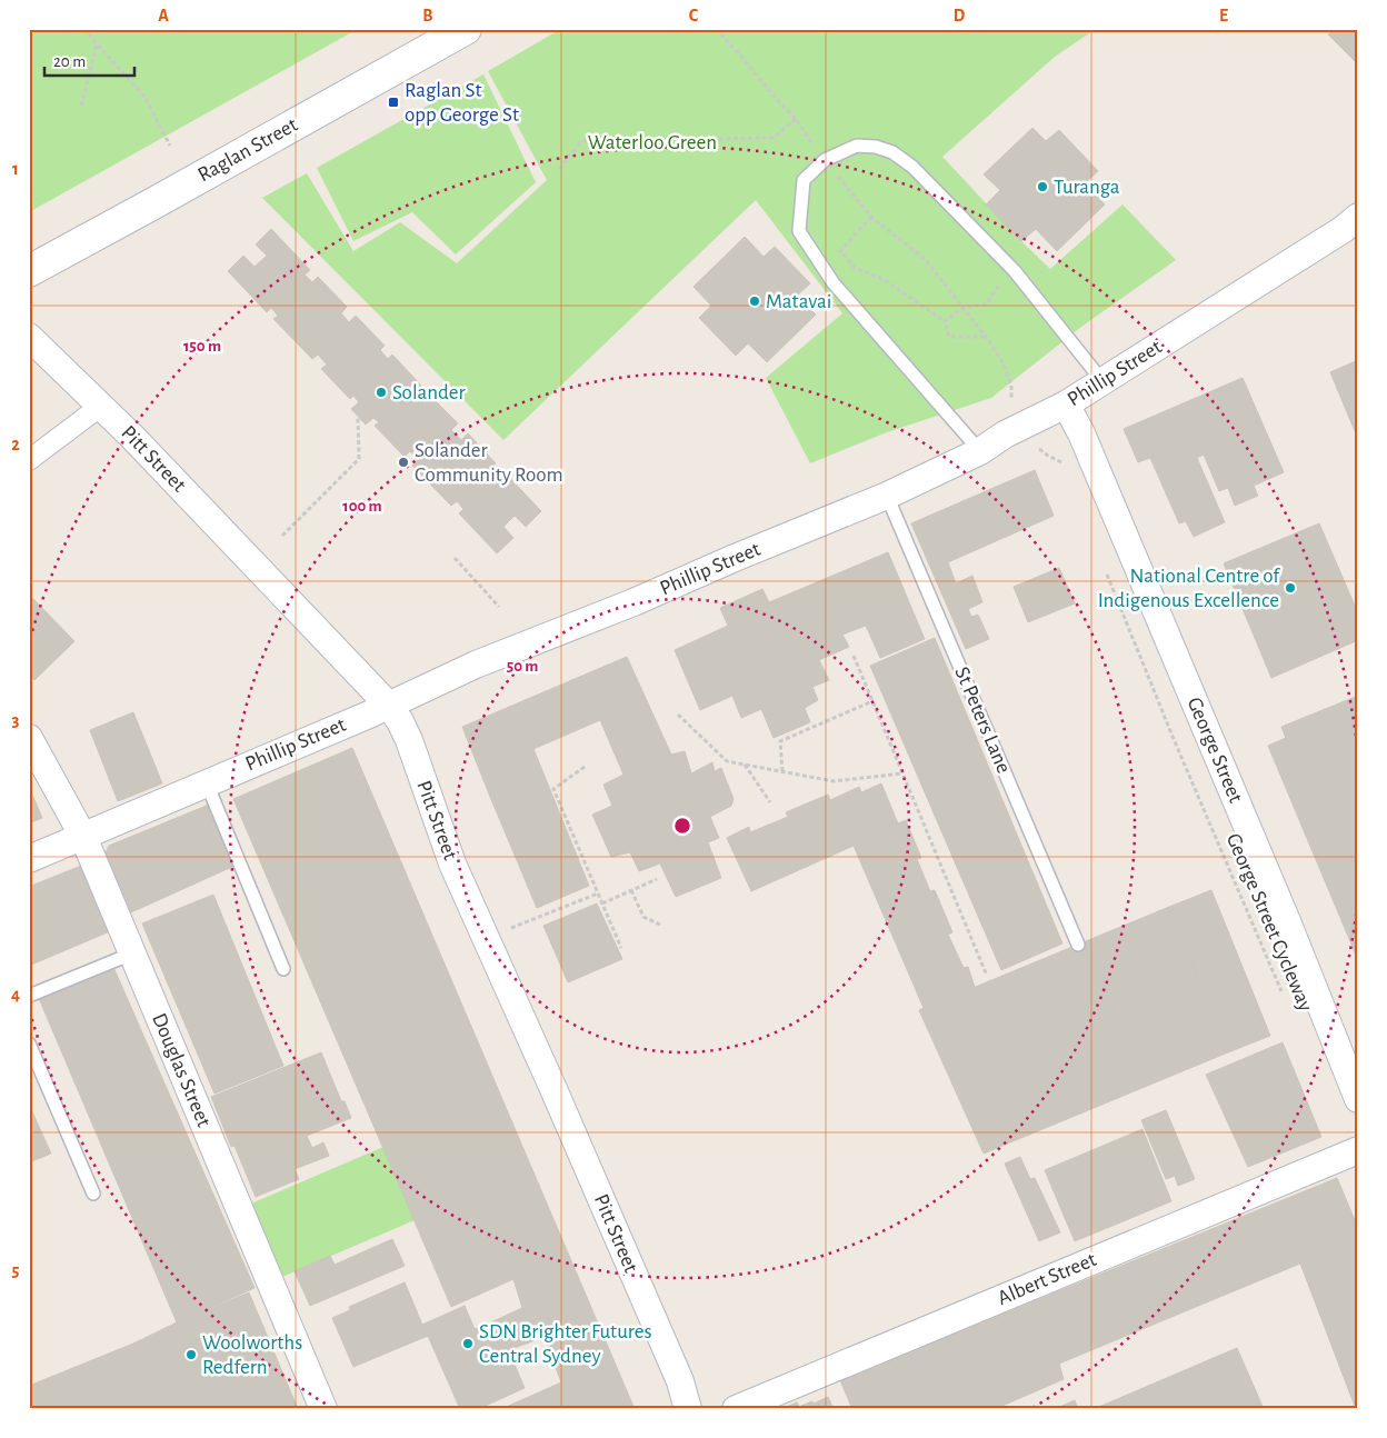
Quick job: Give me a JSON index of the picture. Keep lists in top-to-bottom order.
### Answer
{
  "streets": {
    "street": [
      "Raglan Street",
      "Phillip Street",
      "Pitt Street",
      "George Street",
      "Douglas Street",
      "Albert Street"
    ],
    "lane": ["St Peters Lane"],
    "path": ["George Street Cycleway"]
  },
  "crossings": [
    ["Phillip Street", "Pitt Street"],
    ["Phillip Street", "St Peters Lane"],
    ["Phillip Street", "George Street"],
    ["Phillip Street", "Douglas Street"]
  ],
  "parks": ["Waterloo Green"],
  "places": {
    "transit": ["Raglan St opp George St"],
    "other": [
      "Turanga",
      "Matavai",
      "Solander",
      "Solander Community Room",
      "National Centre of Indigenous Excellence",
      "SDN Brighter Futures Central Sydney",
      "Woolworths Redfern"
    ]
  },
  "scale_bar": "20 m",
  "grid": {
    "columns": [
      "A",
      "B",
      "C",
      "D",
      "E"
    ],
    "rows": [
      "1",
      "2",
      "3",
      "4",
      "5"
    ]
  },
  "rings": ["150 m", "100 m", "50 m"]
}
